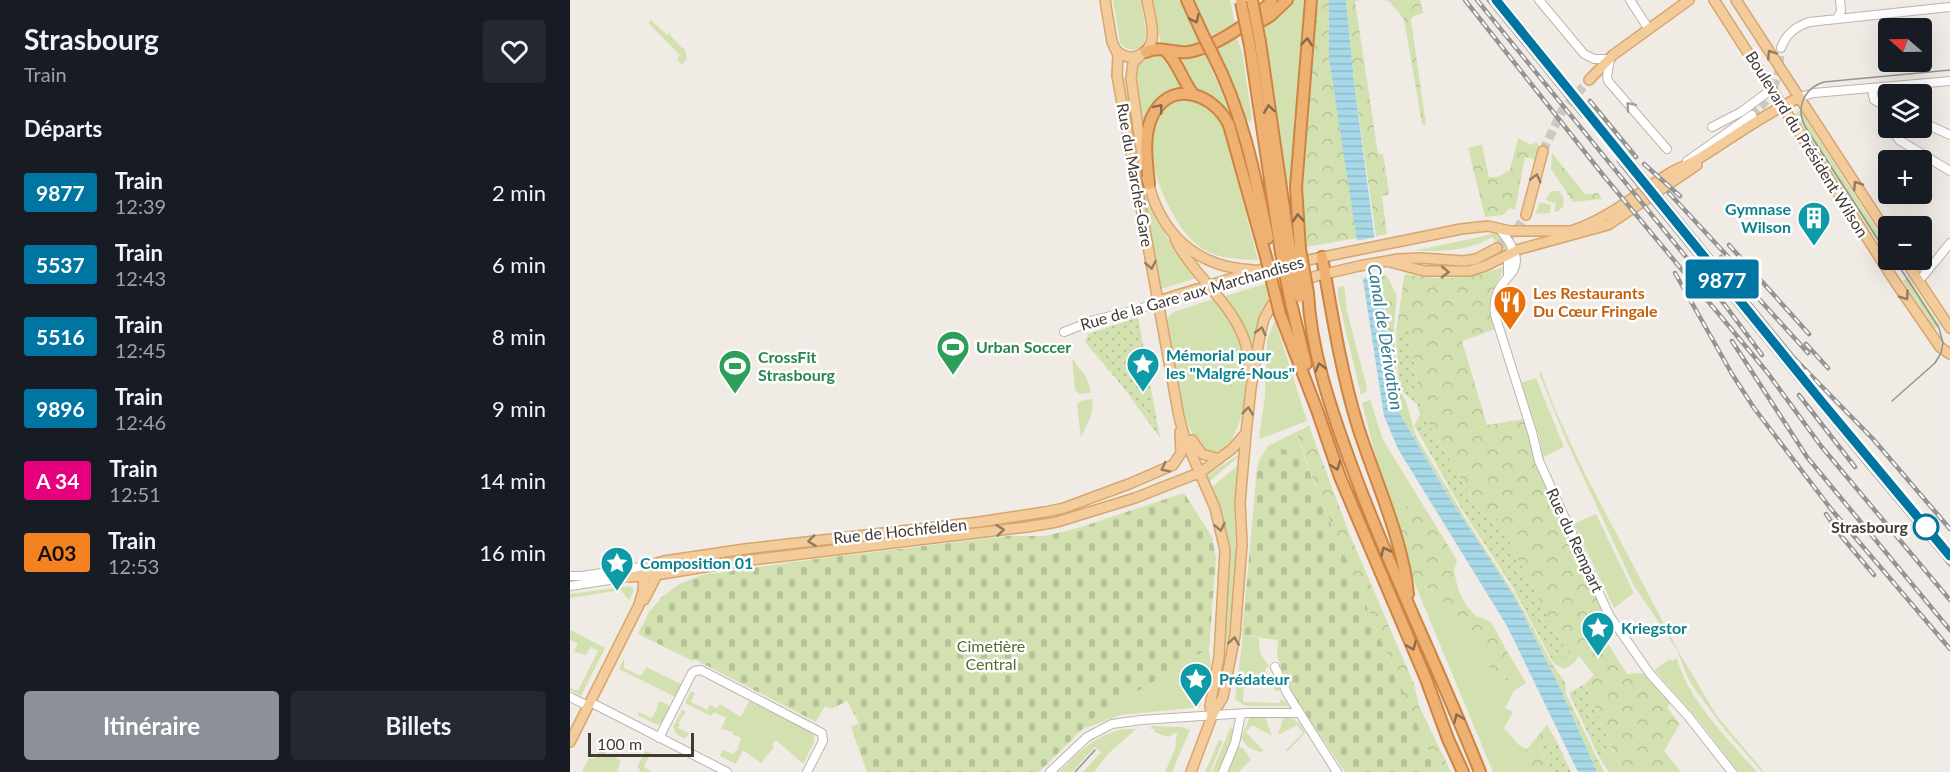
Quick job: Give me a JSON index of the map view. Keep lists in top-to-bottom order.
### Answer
{
  "streets": {
    "main road": [
      "Boulevard du Président Wilson",
      "Rue du Marché-Gare",
      "Rue de la Gare aux Marchandises",
      "Rue de Hochfelden"
    ],
    "street": ["Rue du Rempart"]
  },
  "crossings": [
    ["Rue du Marché-Gare", "Rue de la Gare aux Marchandises"],
    ["Rue du Marché-Gare", "Rue de Hochfelden"]
  ],
  "water": ["Canal de Dérivation"],
  "parks": ["Cimetière Central"],
  "places": {
    "building": ["Gymnase Wilson"],
    "restaurant": ["Les Restaurants Du Cœur Fringale"],
    "sports": ["Urban Soccer", "CrossFit Strasbourg"],
    "place": [
      "Mémorial pour les \"Malgré-Nous\"",
      "Composition 01",
      "Kriegstor",
      "Prédateur"
    ],
    "other": ["Strasbourg"]
  },
  "scale_bar": "100 m",
  "north": "left",
  "page": {
    "heading": [
      ["Strasbourg", "Train"],
      "Départs"
    ],
    "on_map": "9877",
    "map_buttons": ["+", "−"],
    "list": [
      {
        "mark": "9877",
        "name": "Train",
        "note": "12:39",
        "value": "2 min"
      },
      {
        "mark": "5537",
        "name": "Train",
        "note": "12:43",
        "value": "6 min"
      },
      {
        "mark": "5516",
        "name": "Train",
        "note": "12:45",
        "value": "8 min"
      },
      {
        "mark": "9896",
        "name": "Train",
        "note": "12:46",
        "value": "9 min"
      },
      {
        "mark": "A 34",
        "name": "Train",
        "note": "12:51",
        "value": "14 min"
      },
      {
        "mark": "A03",
        "name": "Train",
        "note": "12:53",
        "value": "16 min"
      }
    ],
    "buttons": ["Itinéraire", "Billets"],
    "scale": "100 m"
  }
}
